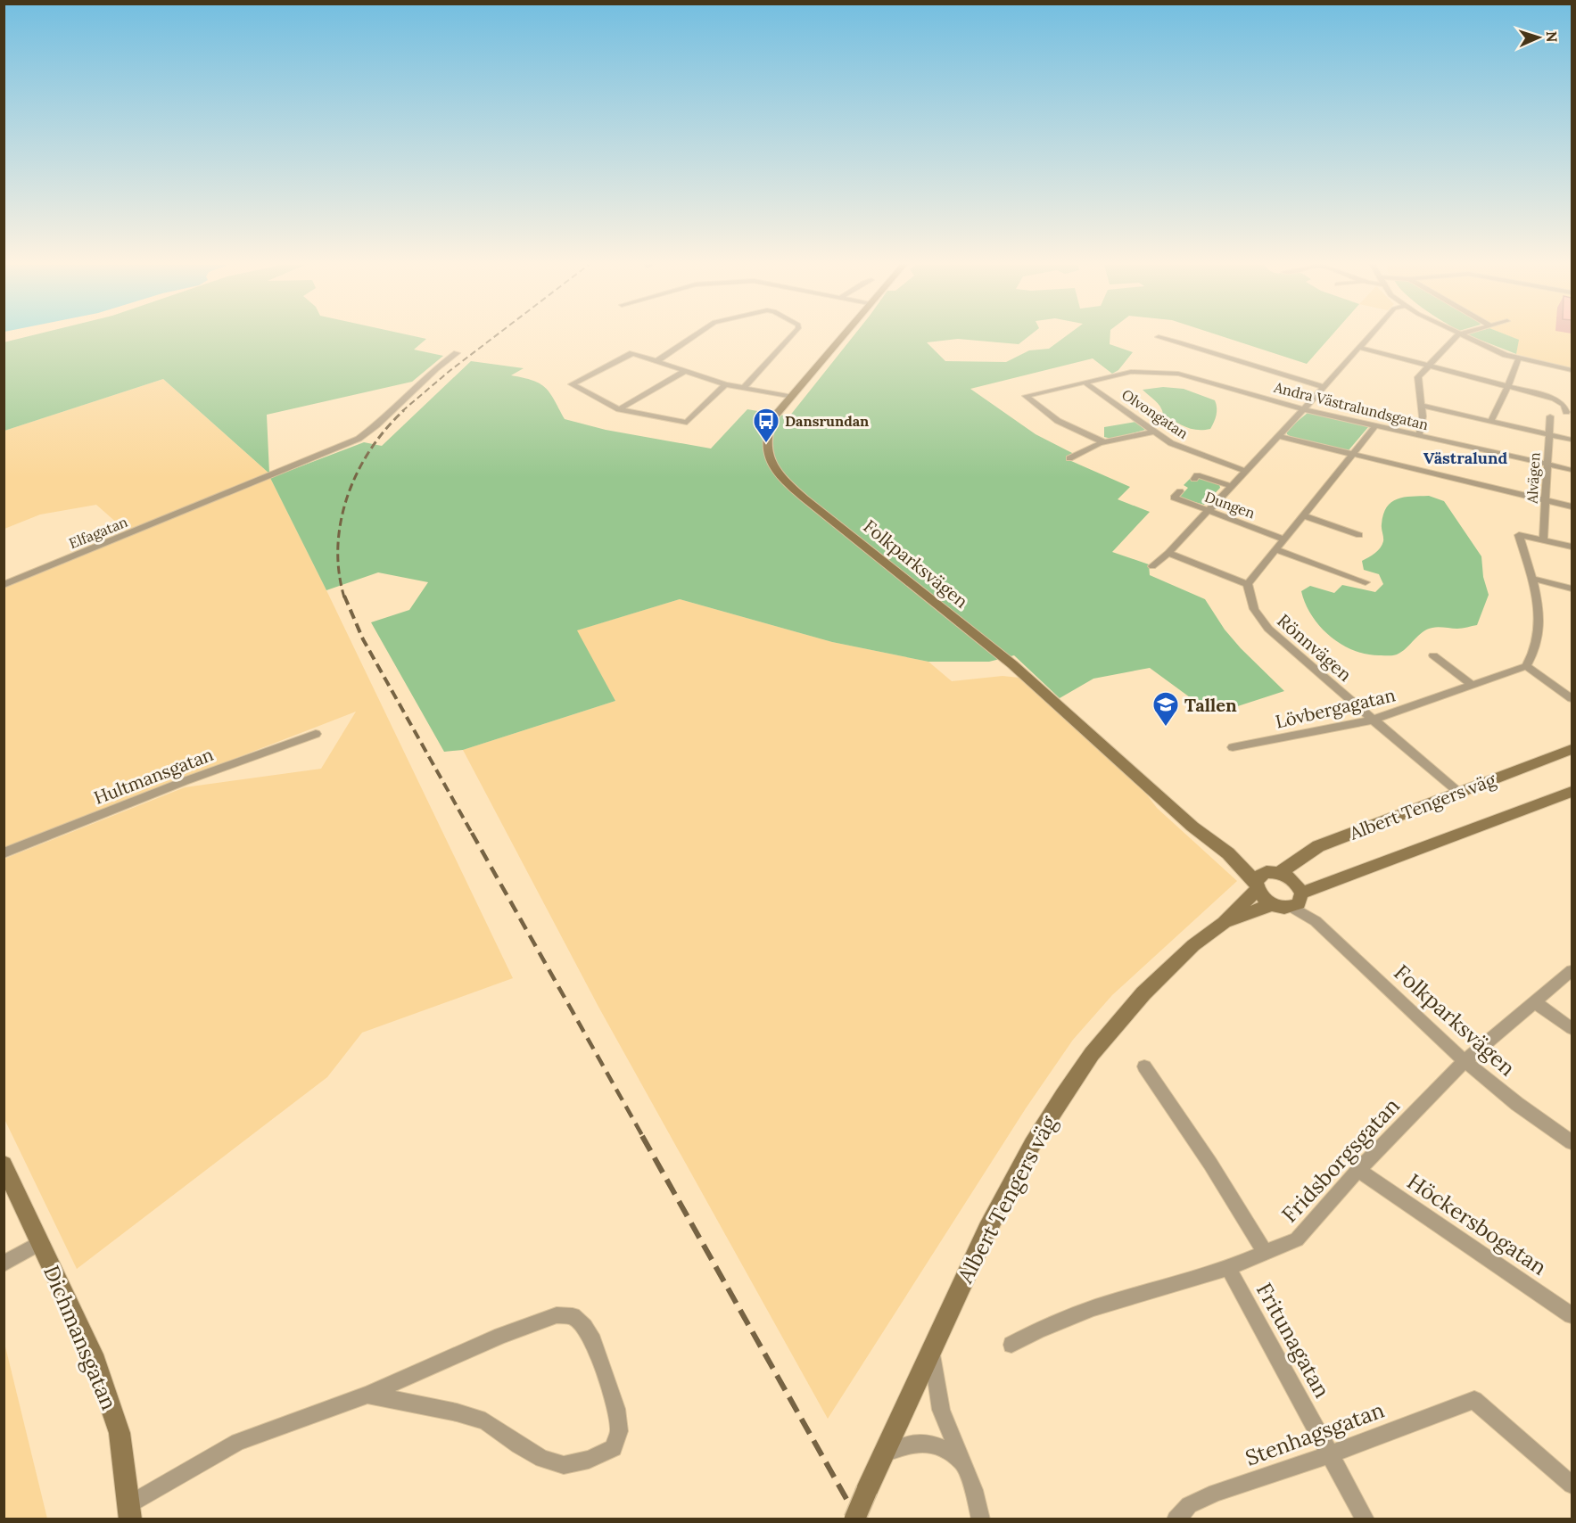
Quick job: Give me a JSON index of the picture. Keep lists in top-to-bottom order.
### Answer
{
  "streets": {
    "main road": ["Folkparksvägen", "Albert Tengers väg", "Dichmansgatan"],
    "street": [
      "Andra Västralundsgatan",
      "Olvongatan",
      "Alvägen",
      "Dungen",
      "Elfagatan",
      "Rönnvägen",
      "Lövbergagatan",
      "Hultmansgatan",
      "Fridsborgsgatan",
      "Höckersbogatan",
      "Fritunagatan",
      "Stenhagsgatan"
    ]
  },
  "crossings": [
    ["Andra Västralundsgatan", "Olvongatan"],
    ["Andra Västralundsgatan", "Alvägen"],
    ["Folkparksvägen", "Albert Tengers väg"],
    ["Folkparksvägen", "Fridsborgsgatan"],
    ["Rönnvägen", "Lövbergagatan"],
    ["Rönnvägen", "Albert Tengers väg"],
    ["Fridsborgsgatan", "Höckersbogatan"],
    ["Fridsborgsgatan", "Fritunagatan"],
    ["Fritunagatan", "Stenhagsgatan"]
  ],
  "districts": ["Västralund"],
  "places": {
    "bus stop": ["Dansrundan"],
    "school or university": ["Tallen"]
  },
  "north": "right"
}
